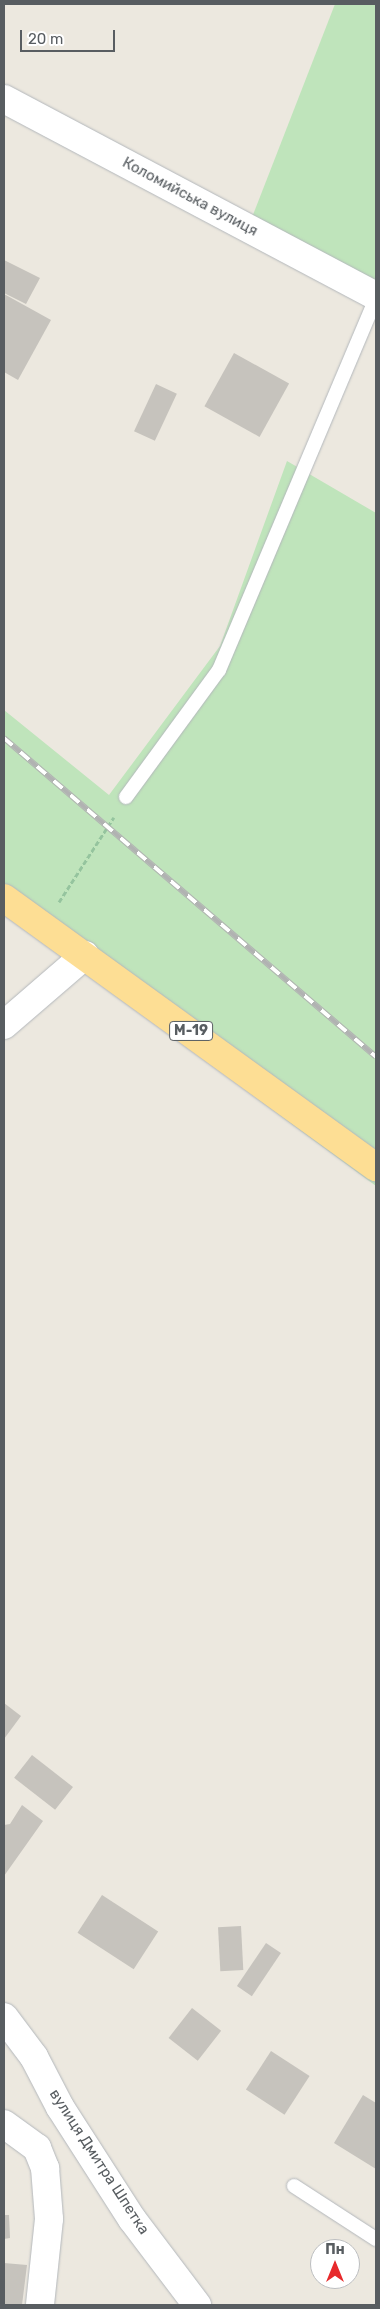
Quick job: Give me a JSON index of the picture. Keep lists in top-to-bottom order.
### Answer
{
  "streets": {
    "highway": ["М-19"],
    "street": ["Коломийська вулиця", "вулиця Дмитра Шпетка"]
  },
  "scale_bar": "20 m",
  "north": "top"
}
